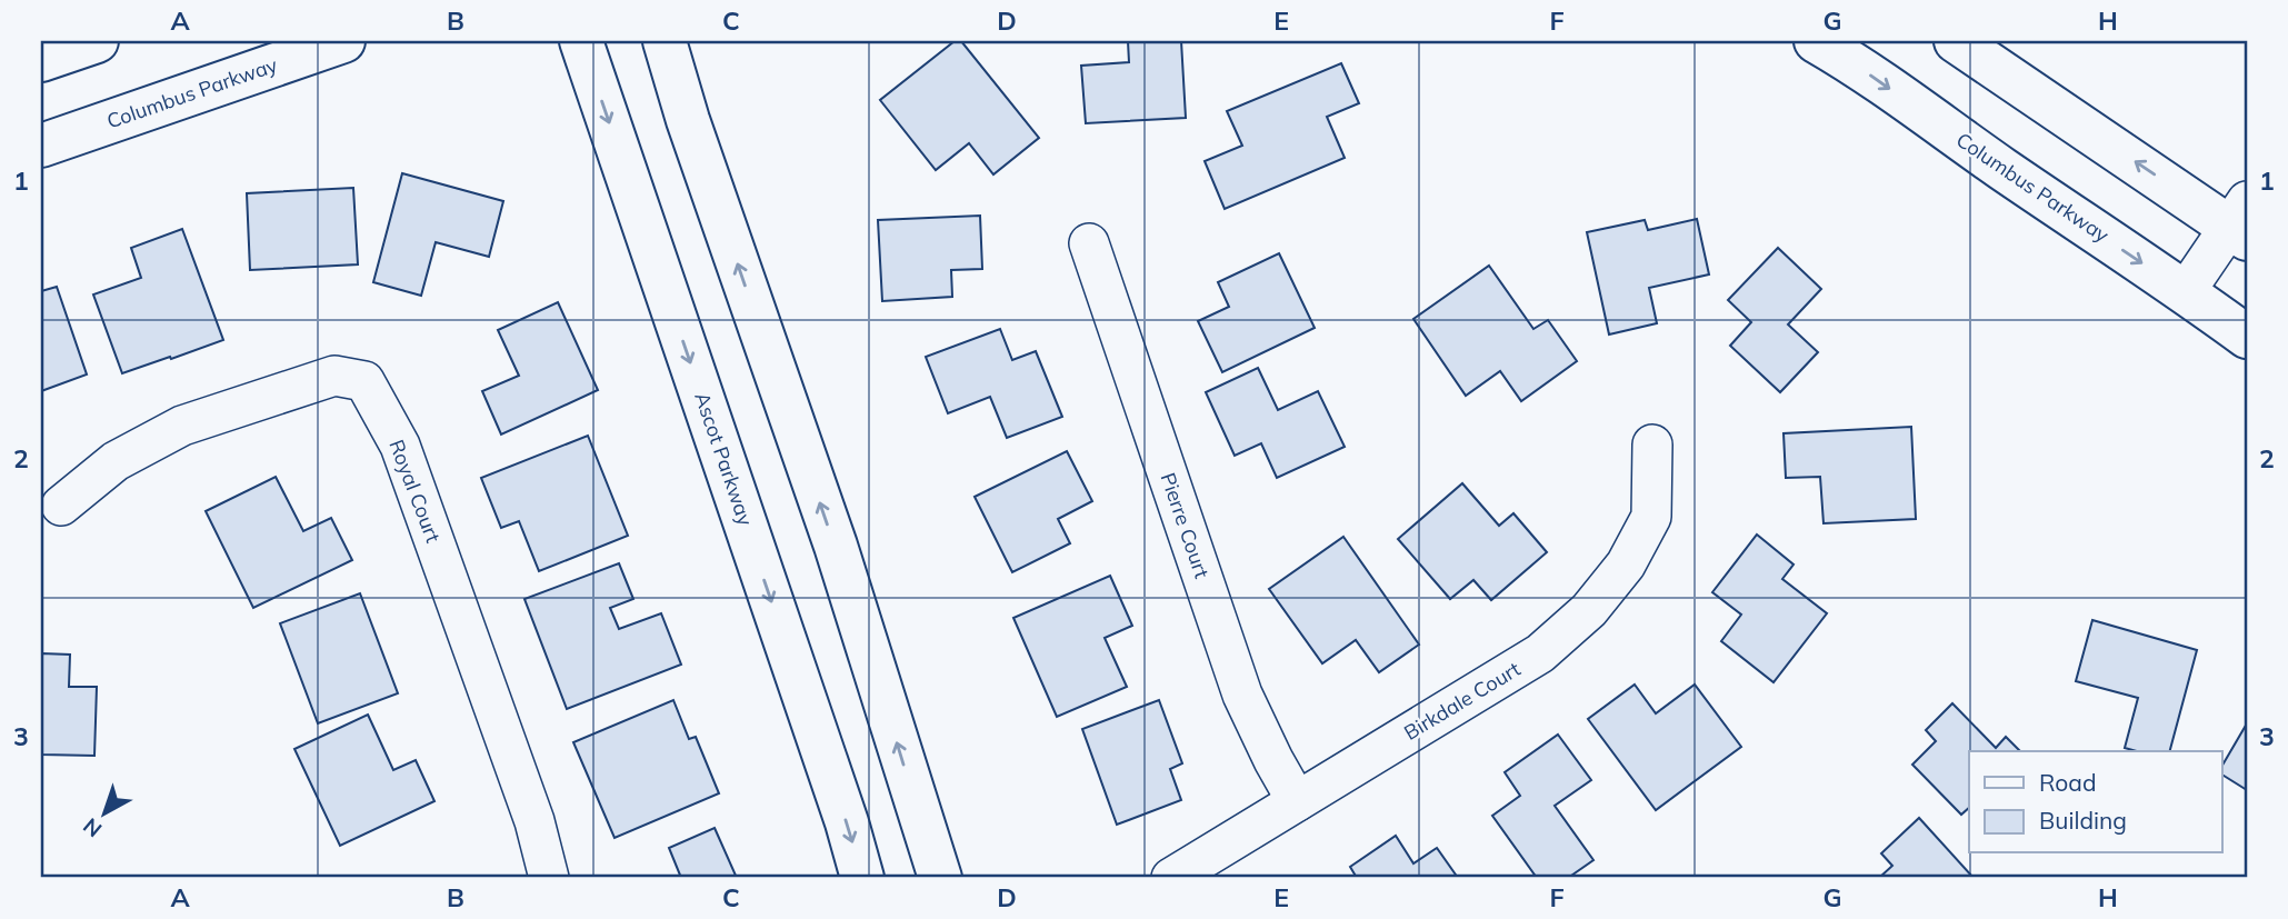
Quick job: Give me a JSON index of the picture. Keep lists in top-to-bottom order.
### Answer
{
  "streets": {
    "main road": ["Columbus Parkway", "Ascot Parkway"],
    "street": ["Royal Court", "Pierre Court", "Birkdale Court"]
  },
  "crossings": [
    ["Pierre Court", "Birkdale Court"]
  ],
  "legend": ["Road", "Building"],
  "north": "bottom left",
  "grid": {
    "columns": [
      "A",
      "B",
      "C",
      "D",
      "E",
      "F",
      "G",
      "H"
    ],
    "rows": ["1", "2", "3"]
  }
}
